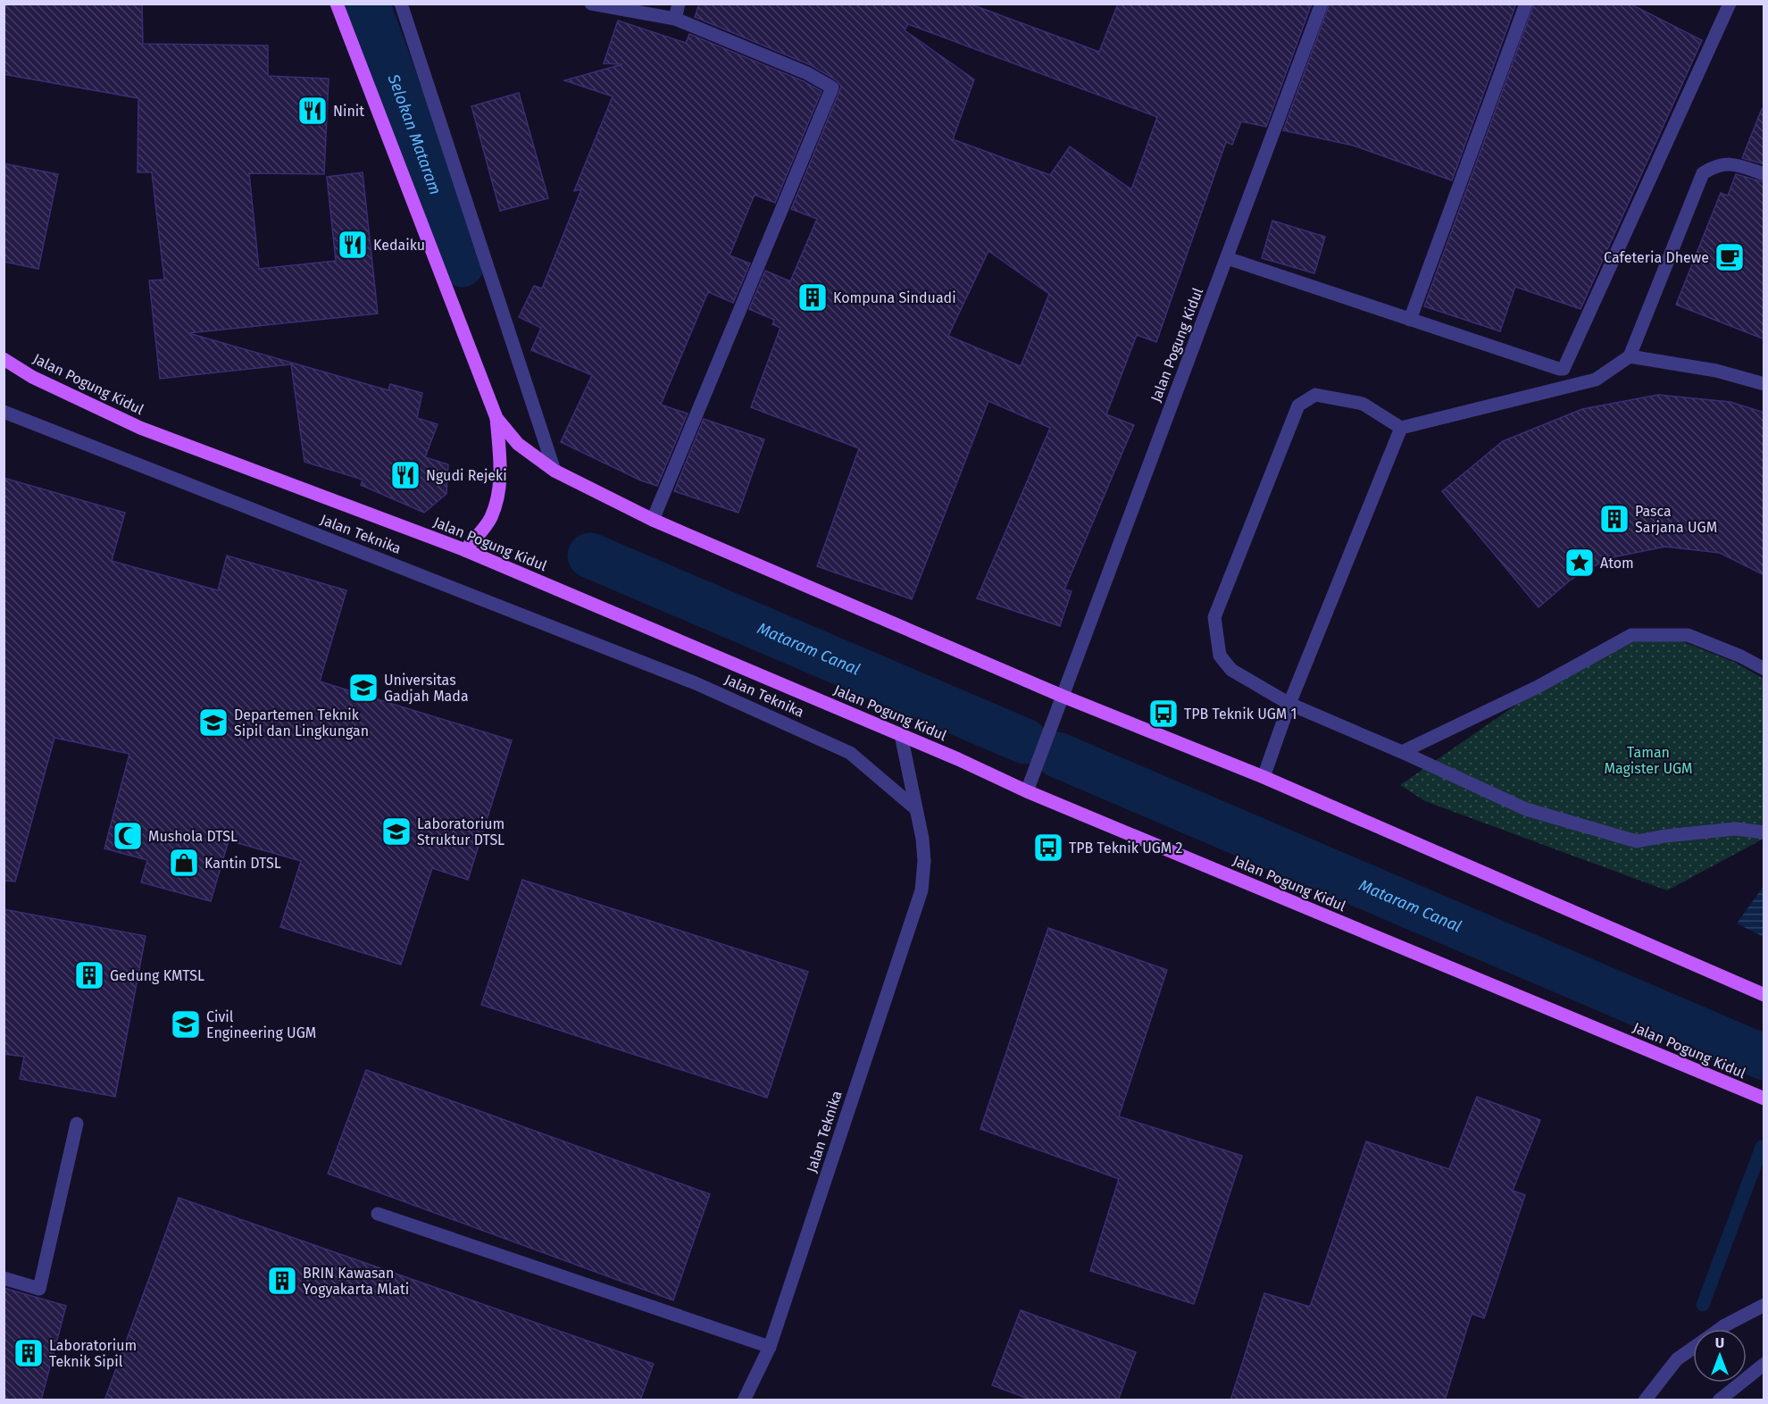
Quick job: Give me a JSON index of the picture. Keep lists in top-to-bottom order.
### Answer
{
  "streets": {
    "main road": ["Jalan Pogung Kidul"],
    "street": ["Jalan Teknika"]
  },
  "water": ["Selokan Mataram", "Mataram Canal"],
  "parks": ["Taman Magister UGM"],
  "places": {
    "restaurant": ["Ninit", "Kedaiku", "Ngudi Rejeki"],
    "cafe": ["Cafeteria Dhewe"],
    "building": [
      "Kompuna Sinduadi",
      "Pasca Sarjana UGM",
      "Gedung KMTSL",
      "BRIN Kawasan Yogyakarta Mlati",
      "Laboratorium Teknik Sipil"
    ],
    "place": ["Atom"],
    "school or university": [
      "Universitas Gadjah Mada",
      "Departemen Teknik Sipil dan Lingkungan",
      "Laboratorium Struktur DTSL",
      "Civil Engineering UGM"
    ],
    "bus stop": ["TPB Teknik UGM 1", "TPB Teknik UGM 2"],
    "mosque": ["Mushola DTSL"],
    "shop": ["Kantin DTSL"]
  },
  "north": "top"
}
